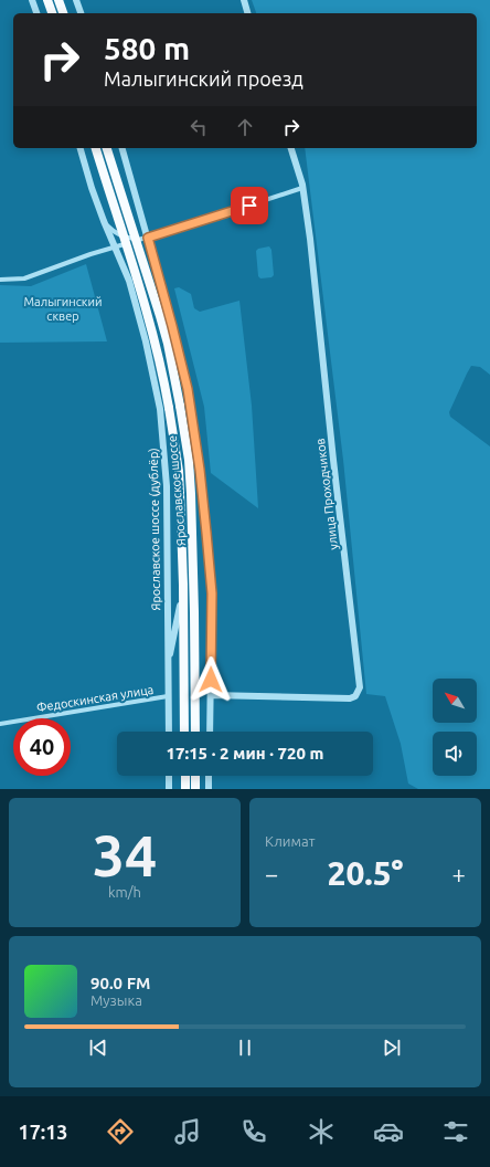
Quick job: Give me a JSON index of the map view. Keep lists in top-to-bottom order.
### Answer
{
  "streets": {
    "main road": ["Ярославское шоссе"],
    "street": ["улица Проходчиков", "Ярославское шоссе (дублёр)", "Федоскинская улица"]
  },
  "crossings": [
    ["Ярославское шоссе (дублёр)", "Федоскинская улица"]
  ],
  "parks": ["Малыгинский сквер"],
  "north": "top left",
  "page": {
    "turn": ["580 m", "Малыгинский проезд"],
    "limit": "40",
    "trip": "17:15 · 2 мин · 720 m",
    "tile": [
      ["34", "km/h"],
      "Климат"
    ],
    "heat": ["−", "20.5°", "+"],
    "song": ["90.0 FM", "Музыка"],
    "tabs": "17:13"
  }
}
